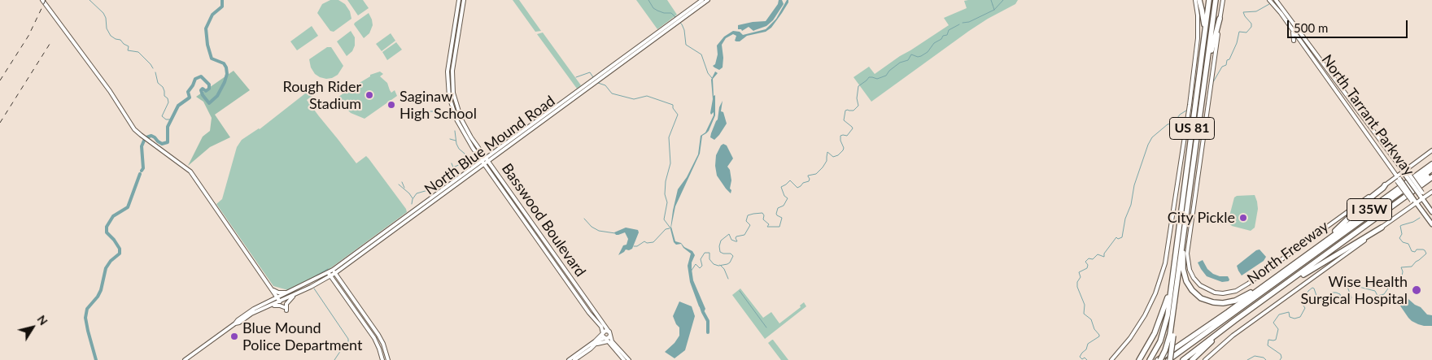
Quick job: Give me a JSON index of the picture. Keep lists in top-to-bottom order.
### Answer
{
  "streets": {
    "highway": ["US 81", "I 35W", "North Freeway"],
    "main road": ["North Tarrant Parkway", "North Blue Mound Road", "Basswood Boulevard"]
  },
  "crossings": [
    ["North Tarrant Parkway", "North Freeway"],
    ["North Blue Mound Road", "Basswood Boulevard"]
  ],
  "places": [
    "Rough Rider Stadium",
    "Saginaw High School",
    "City Pickle",
    "Wise Health Surgical Hospital",
    "Blue Mound Police Department"
  ],
  "scale_bar": "500 m",
  "north": "top right"
}
